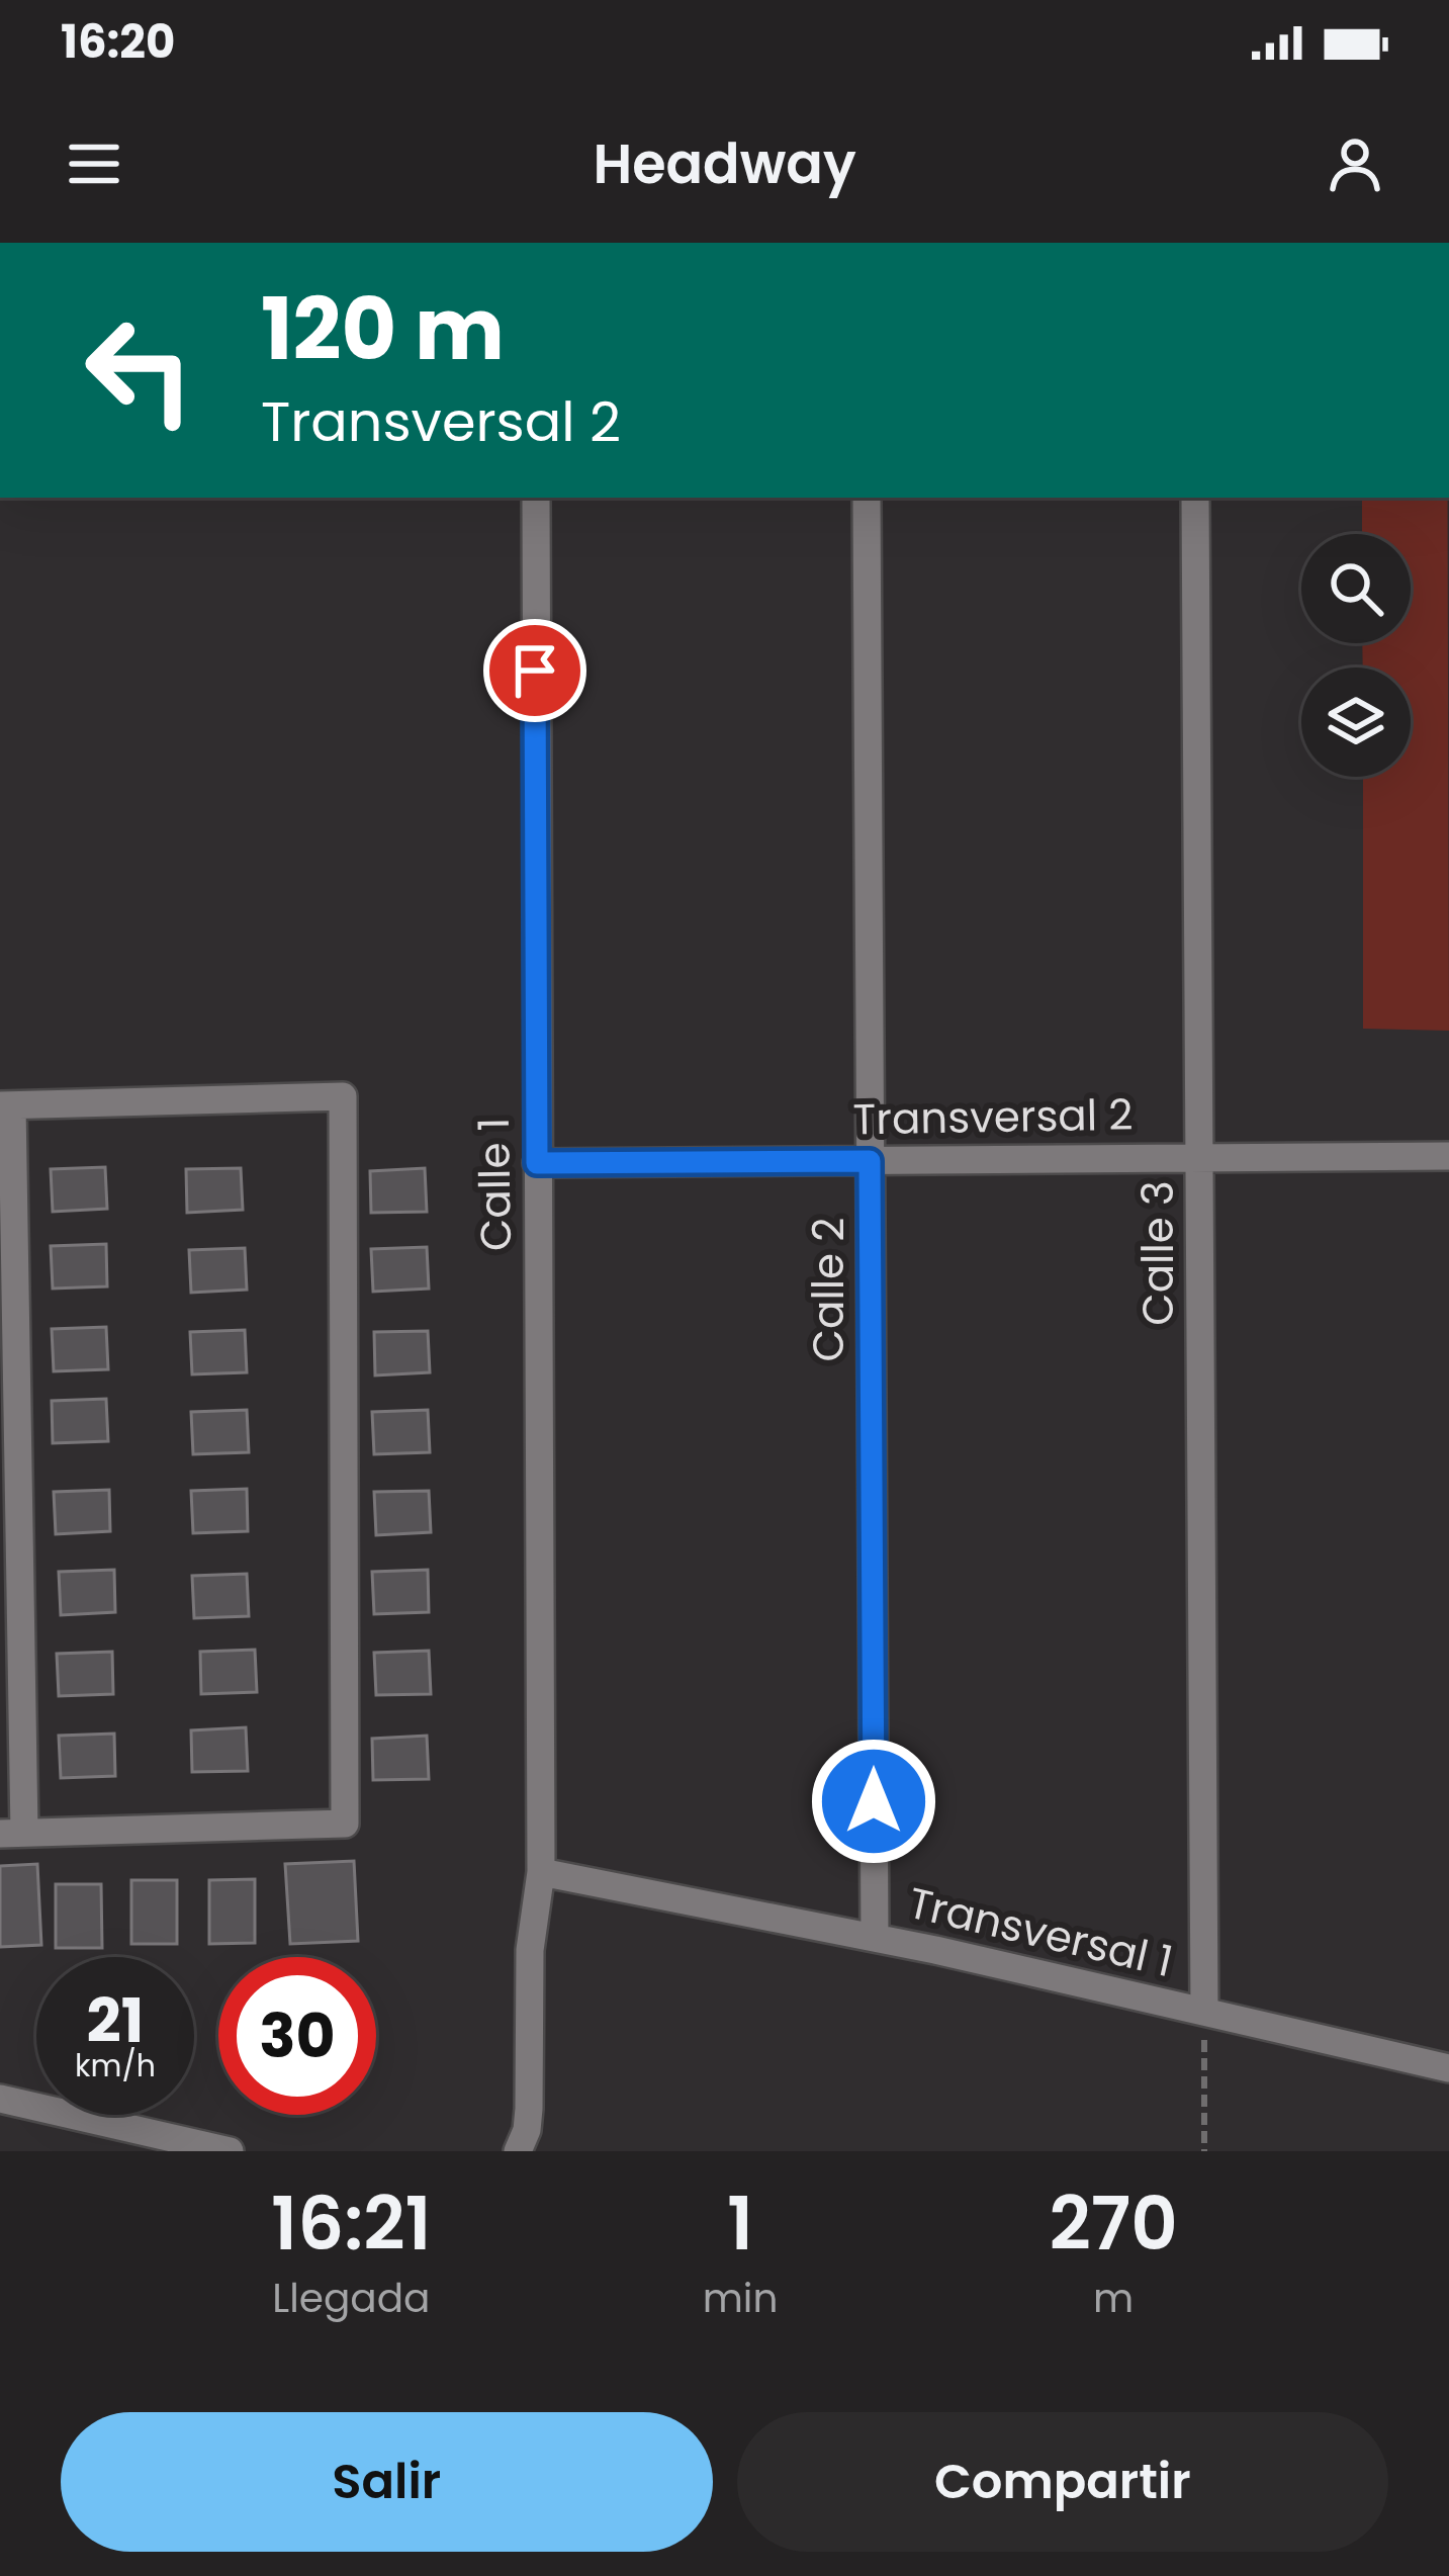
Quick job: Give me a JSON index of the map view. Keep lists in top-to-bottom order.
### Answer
{
  "streets": {
    "street": [
      "Transversal 2",
      "Calle 1",
      "Calle 3",
      "Calle 2",
      "Transversal 1"
    ]
  },
  "crossings": [
    ["Transversal 2", "Calle 1"],
    ["Transversal 2", "Calle 3"],
    ["Transversal 2", "Calle 2"],
    ["Calle 1", "Transversal 1"],
    ["Calle 3", "Transversal 1"],
    ["Calle 2", "Transversal 1"]
  ],
  "page": {
    "status": "16:20",
    "header": "Headway",
    "turn": ["120 m", "Transversal 2"],
    "speed": "21 km/h",
    "limit": "30",
    "eta": [
      "16:21",
      "Llegada",
      "1",
      "min",
      "270",
      "m"
    ],
    "buttons": ["Salir", "Compartir"]
  }
}
